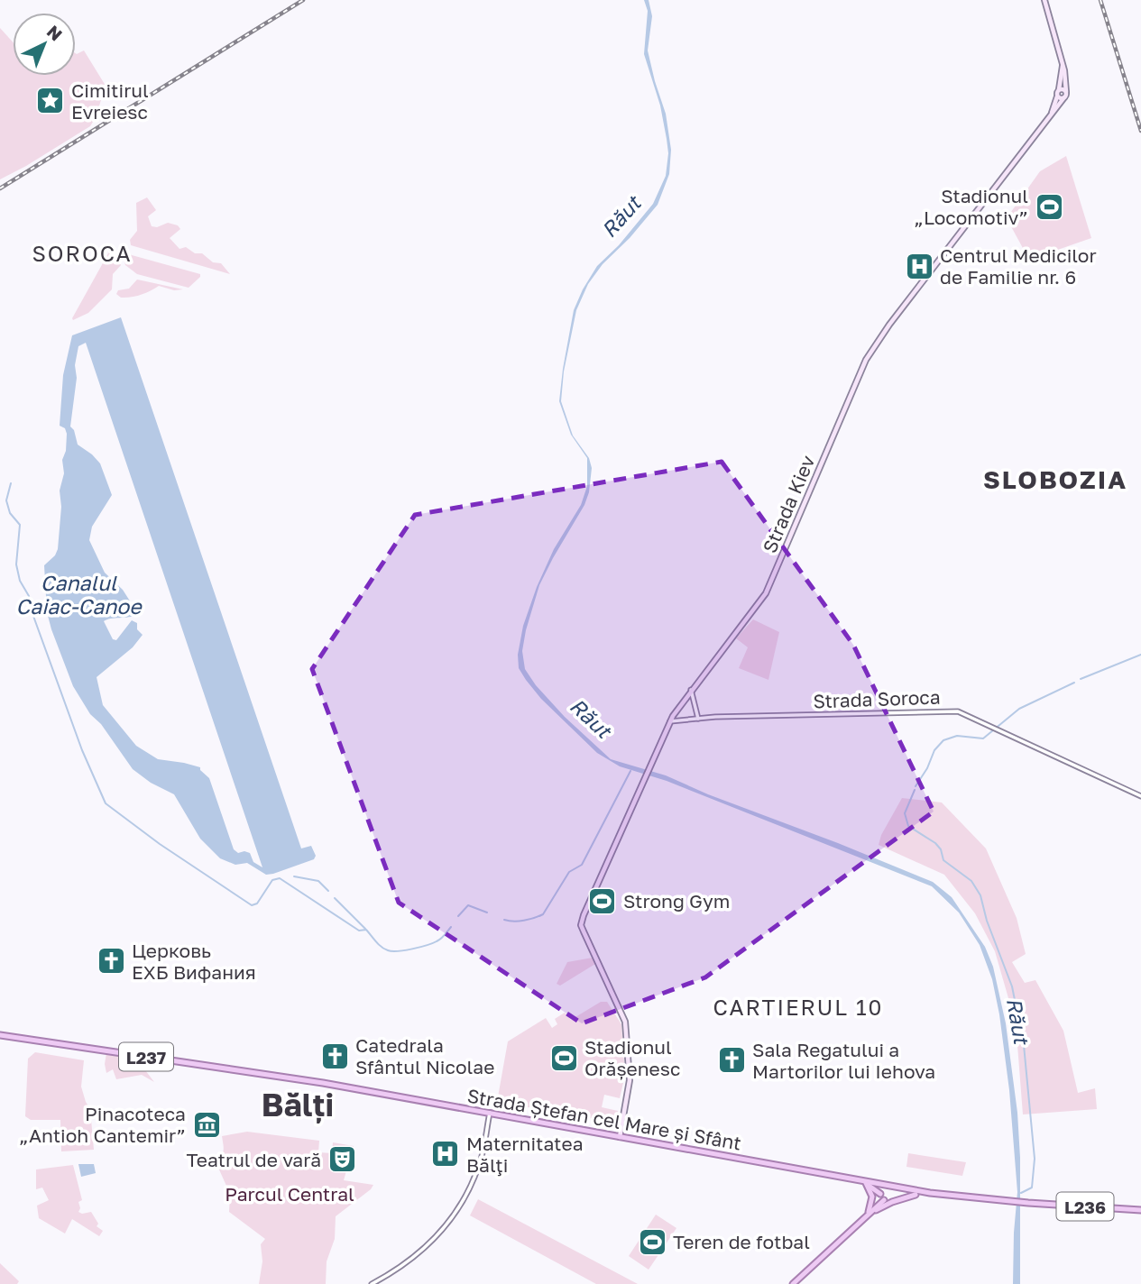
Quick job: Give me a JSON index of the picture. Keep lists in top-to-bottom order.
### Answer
{
  "streets": {
    "main road": [
      "Strada Kiev",
      "L237",
      "Strada Ștefan cel Mare și Sfânt",
      "L236"
    ],
    "street": ["Strada Soroca"]
  },
  "crossings": [
    ["Strada Kiev", "Strada Soroca"],
    ["Strada Kiev", "Strada Ștefan cel Mare și Sfânt"]
  ],
  "districts": [
    "SOROCA",
    "SLOBOZIA",
    "CARTIERUL 10",
    "Bălți"
  ],
  "water": ["Răut", "Canalul Caiac-Canoe"],
  "parks": ["Parcul Central"],
  "places": {
    "place": ["Cimitirul Evreiesc"],
    "sports": [
      "Stadionul „Locomotiv”",
      "Strong Gym",
      "Stadionul Orășenesc",
      "Teren de fotbal"
    ],
    "hospital": ["Centrul Medicilor de Familie nr. 6", "Maternitatea Bălţi"],
    "church": ["Церковь ЕХБ Вифания", "Catedrala Sfântul Nicolae", "Sala Regatului a Martorilor lui Iehova"],
    "museum": ["Pinacoteca „Antioh Cantemir”"],
    "theatre": ["Teatrul de vară"]
  },
  "north": "top right"
}
